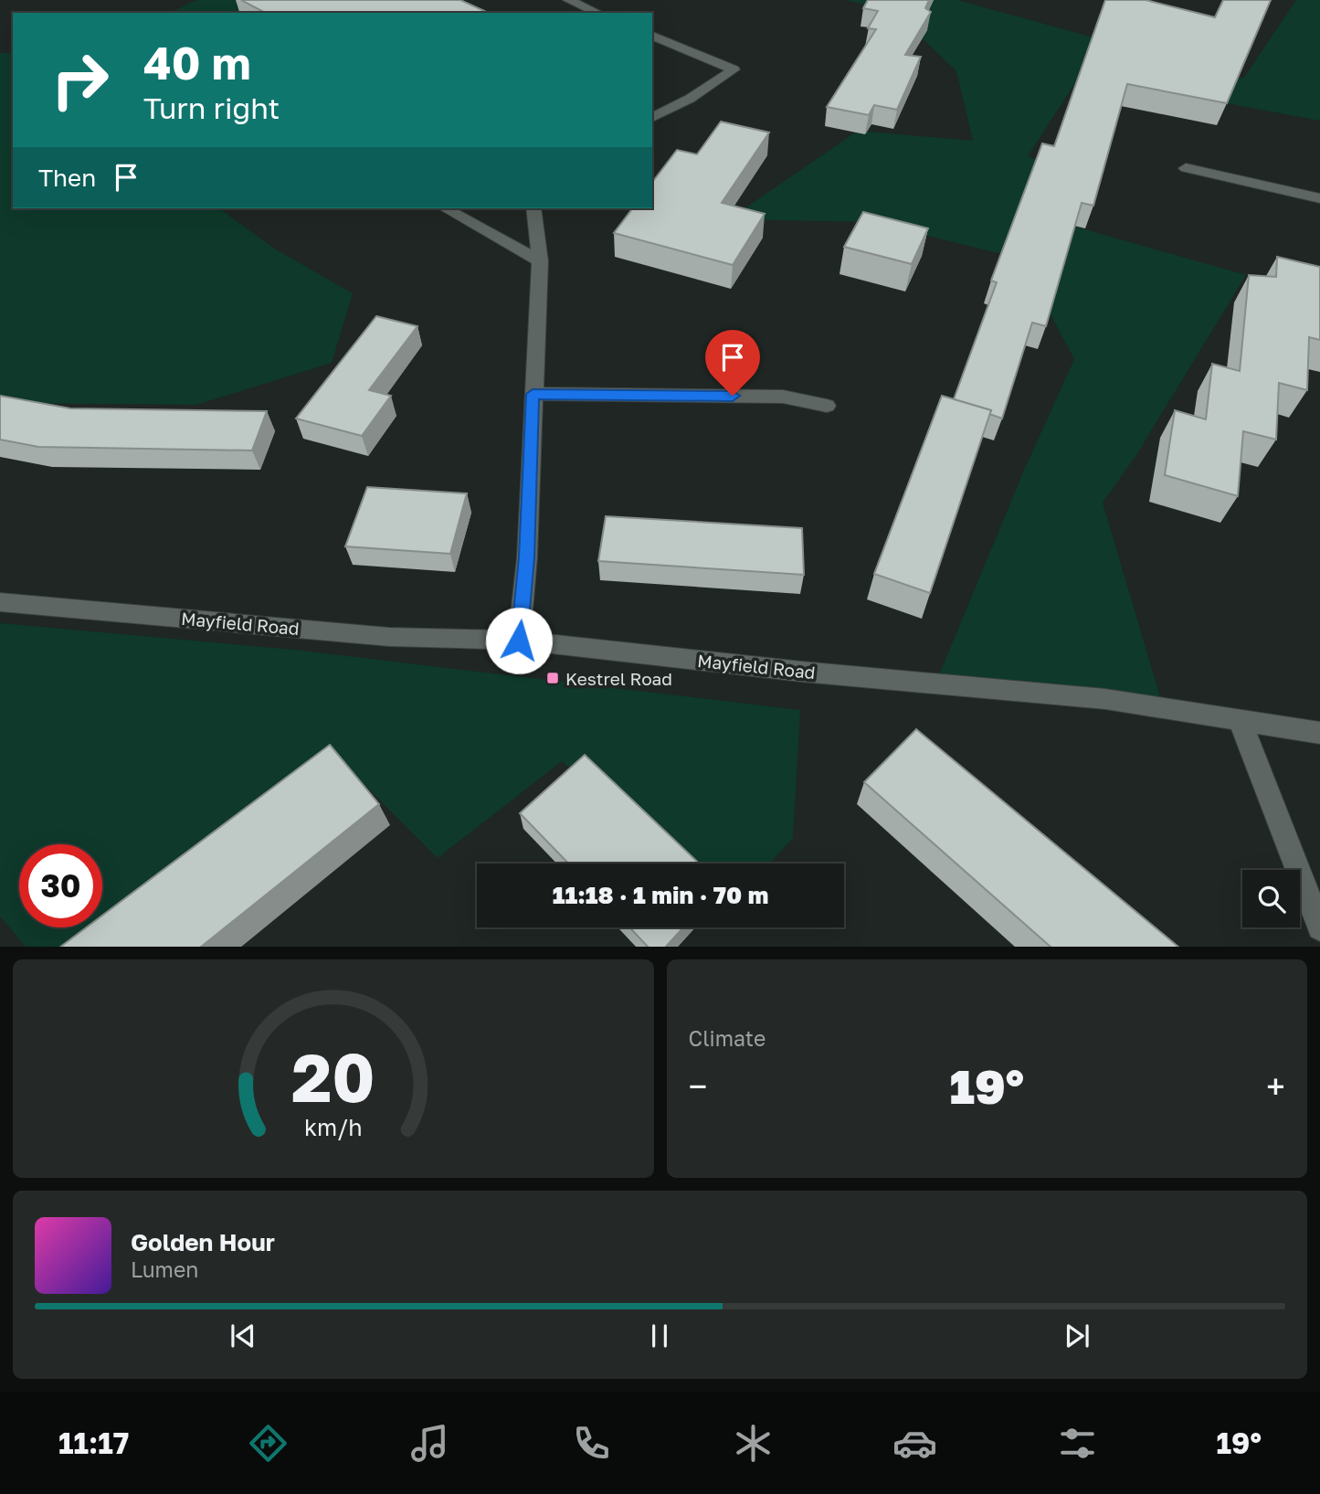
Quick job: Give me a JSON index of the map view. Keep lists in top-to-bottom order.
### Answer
{
  "streets": {
    "street": ["Mayfield Road"]
  },
  "places": {
    "transit": ["Kestrel Road"]
  },
  "page": {
    "turn": ["40 m", "Turn right"],
    "then": "Then",
    "limit": "30",
    "trip": "11:18 · 1 min · 70 m",
    "tile": "Climate",
    "heat": ["−", "19°", "+"],
    "song": ["Golden Hour", "Lumen"],
    "tabs": ["11:17", "19°"],
    "gauge": ["20", "km/h"]
  }
}
